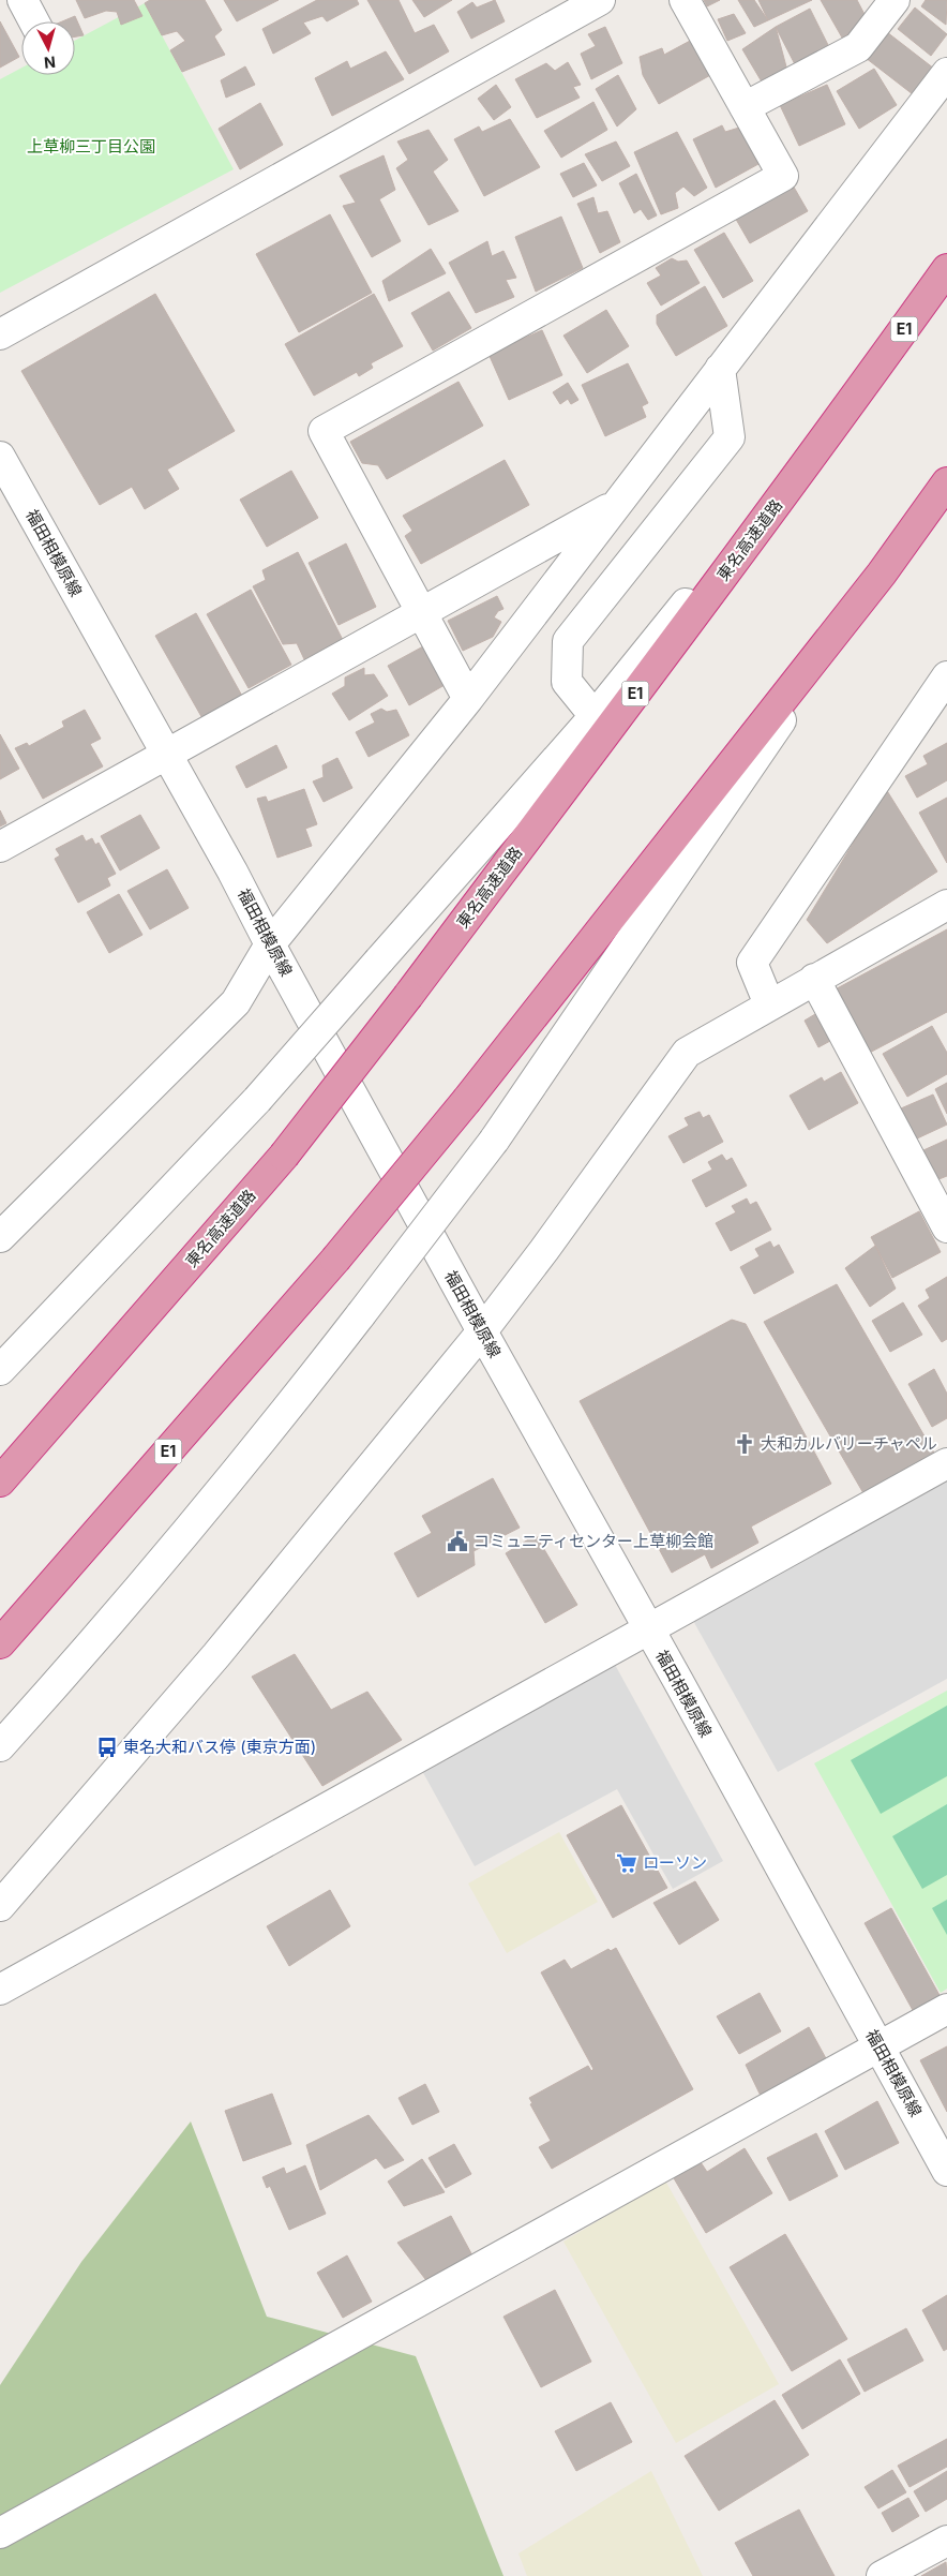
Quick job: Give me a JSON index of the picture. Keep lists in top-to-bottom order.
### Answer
{
  "streets": {
    "highway": ["E1", "東名高速道路"],
    "street": ["福田相模原線"]
  },
  "parks": ["上草柳三丁目公園"],
  "places": {
    "church": ["大和カルバリーチャペル"],
    "public building": ["コミュニティセンター上草柳会館"],
    "bus stop": ["東名大和バス停 (東京方面)"],
    "supermarket": ["ローソン"]
  },
  "north": "bottom"
}
